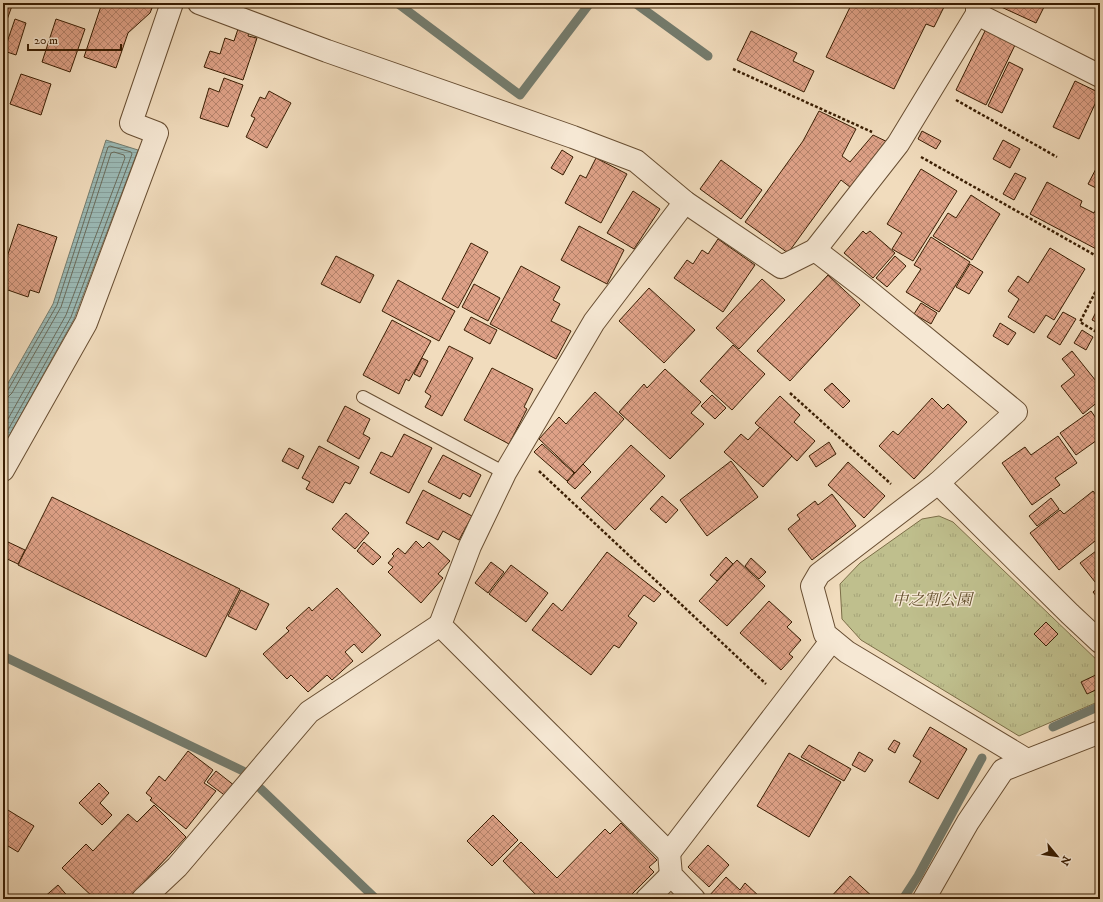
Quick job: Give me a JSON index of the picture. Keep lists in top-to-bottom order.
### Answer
{
  "parks": ["中之割公園"],
  "scale_bar": "20 m",
  "north": "bottom right"
}
